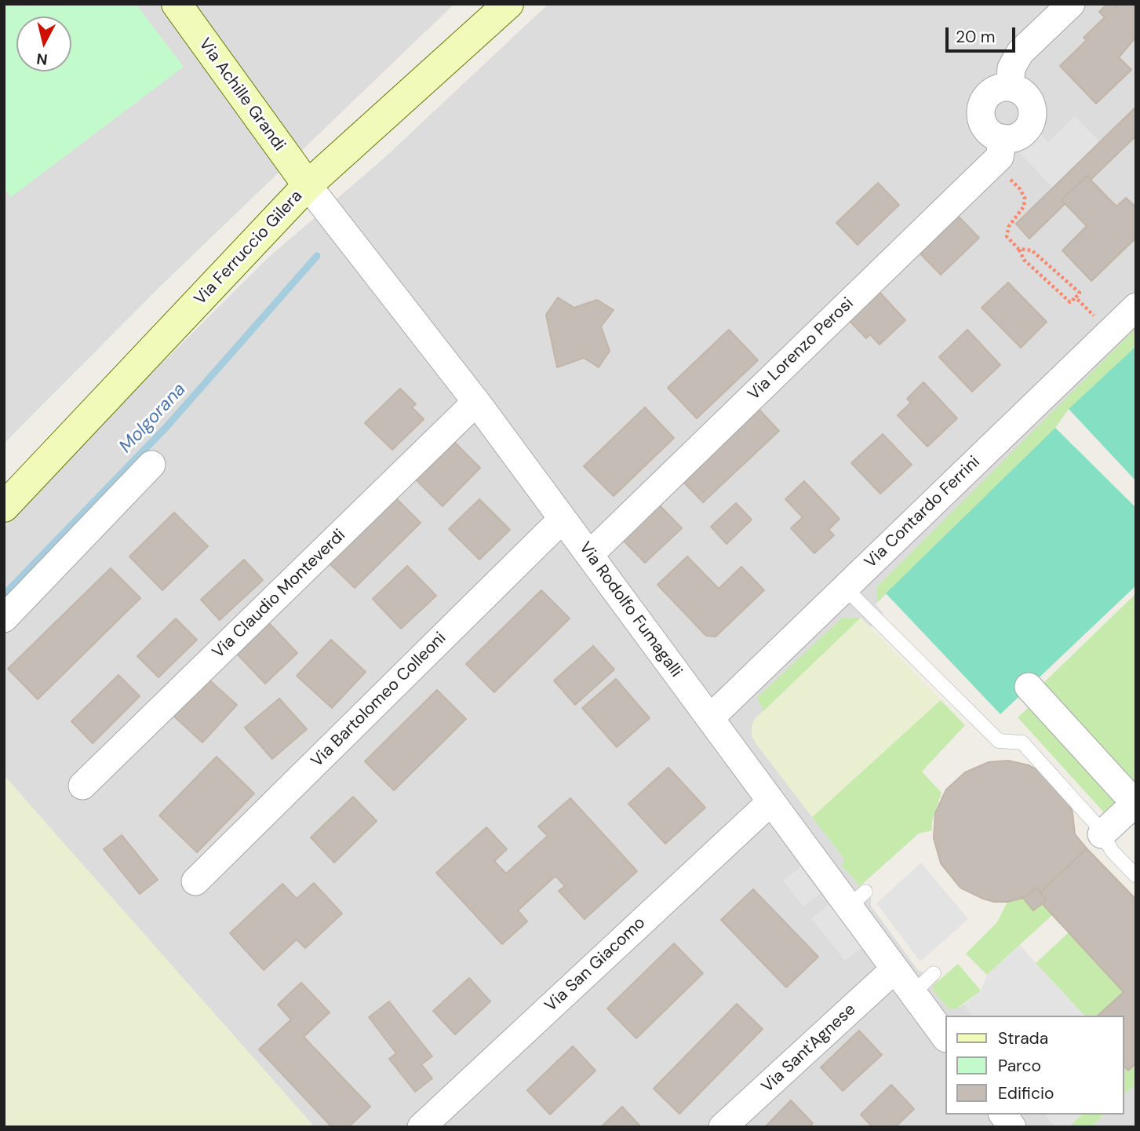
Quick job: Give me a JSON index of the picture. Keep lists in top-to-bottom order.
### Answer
{
  "streets": {
    "main road": ["Via Achille Grandi", "Via Ferruccio Gilera"],
    "street": [
      "Via Lorenzo Perosi",
      "Via Contardo Ferrini",
      "Via Claudio Monteverdi",
      "Via Rodolfo Fumagalli",
      "Via Bartolomeo Colleoni",
      "Via San Giacomo",
      "Via Sant'Agnese"
    ]
  },
  "crossings": [
    ["Via Achille Grandi", "Via Ferruccio Gilera"],
    ["Via Achille Grandi", "Via Rodolfo Fumagalli"],
    ["Via Ferruccio Gilera", "Via Rodolfo Fumagalli"],
    ["Via Lorenzo Perosi", "Via Rodolfo Fumagalli"],
    ["Via Contardo Ferrini", "Via Rodolfo Fumagalli"],
    ["Via Claudio Monteverdi", "Via Rodolfo Fumagalli"],
    ["Via Rodolfo Fumagalli", "Via Bartolomeo Colleoni"],
    ["Via Rodolfo Fumagalli", "Via San Giacomo"],
    ["Via Rodolfo Fumagalli", "Via Sant'Agnese"]
  ],
  "water": ["Molgorana"],
  "legend": ["Strada", "Parco", "Edificio"],
  "scale_bar": "20 m",
  "north": "bottom"
}
